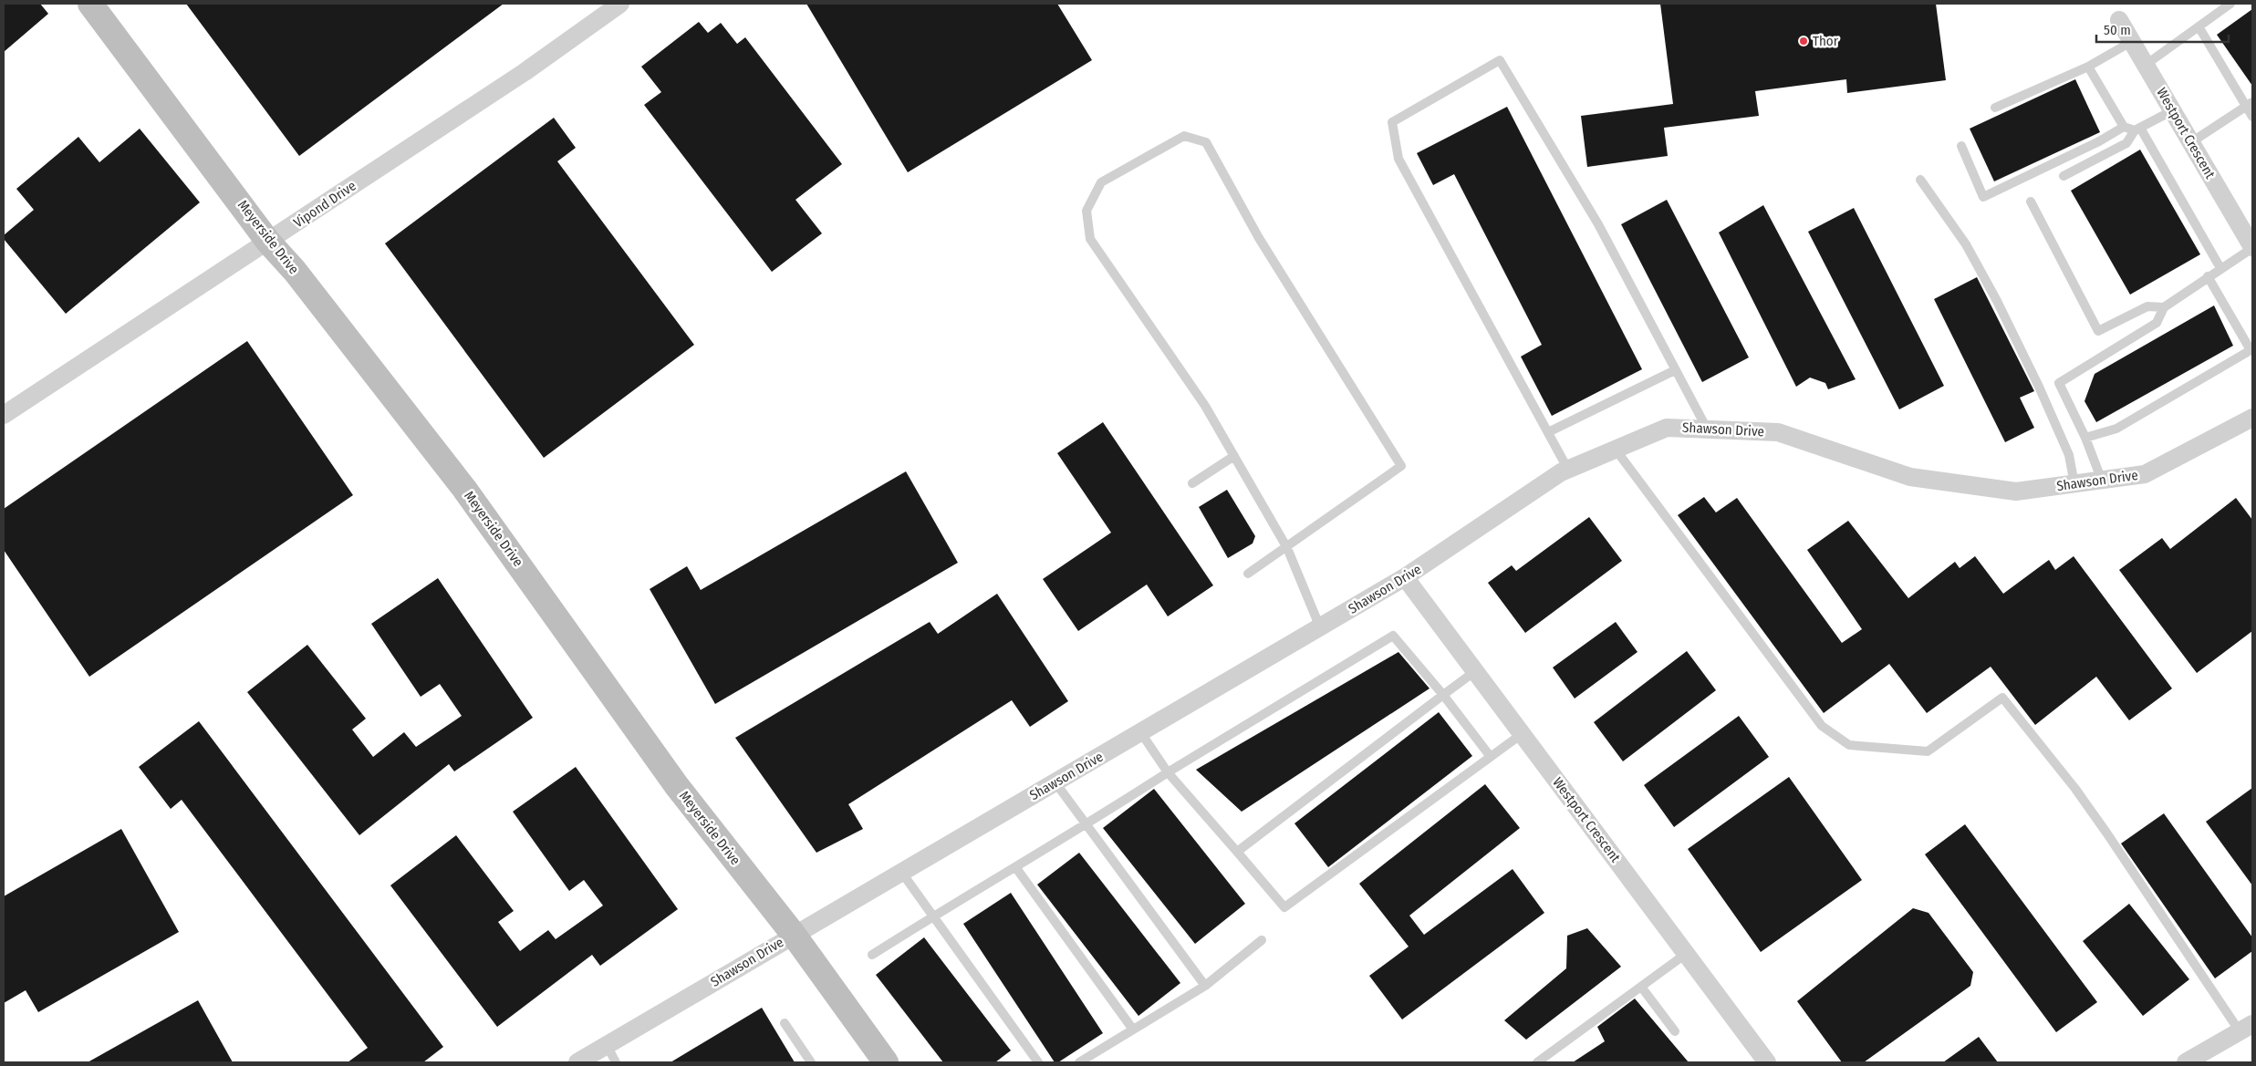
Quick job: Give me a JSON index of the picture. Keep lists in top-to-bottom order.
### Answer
{
  "streets": {
    "street": [
      "Westport Crescent",
      "Vipond Drive",
      "Meyerside Drive",
      "Shawson Drive"
    ]
  },
  "crossings": [
    ["Westport Crescent", "Shawson Drive"],
    ["Vipond Drive", "Meyerside Drive"],
    ["Meyerside Drive", "Shawson Drive"]
  ],
  "places": ["Thor"],
  "scale_bar": "50 m"
}
